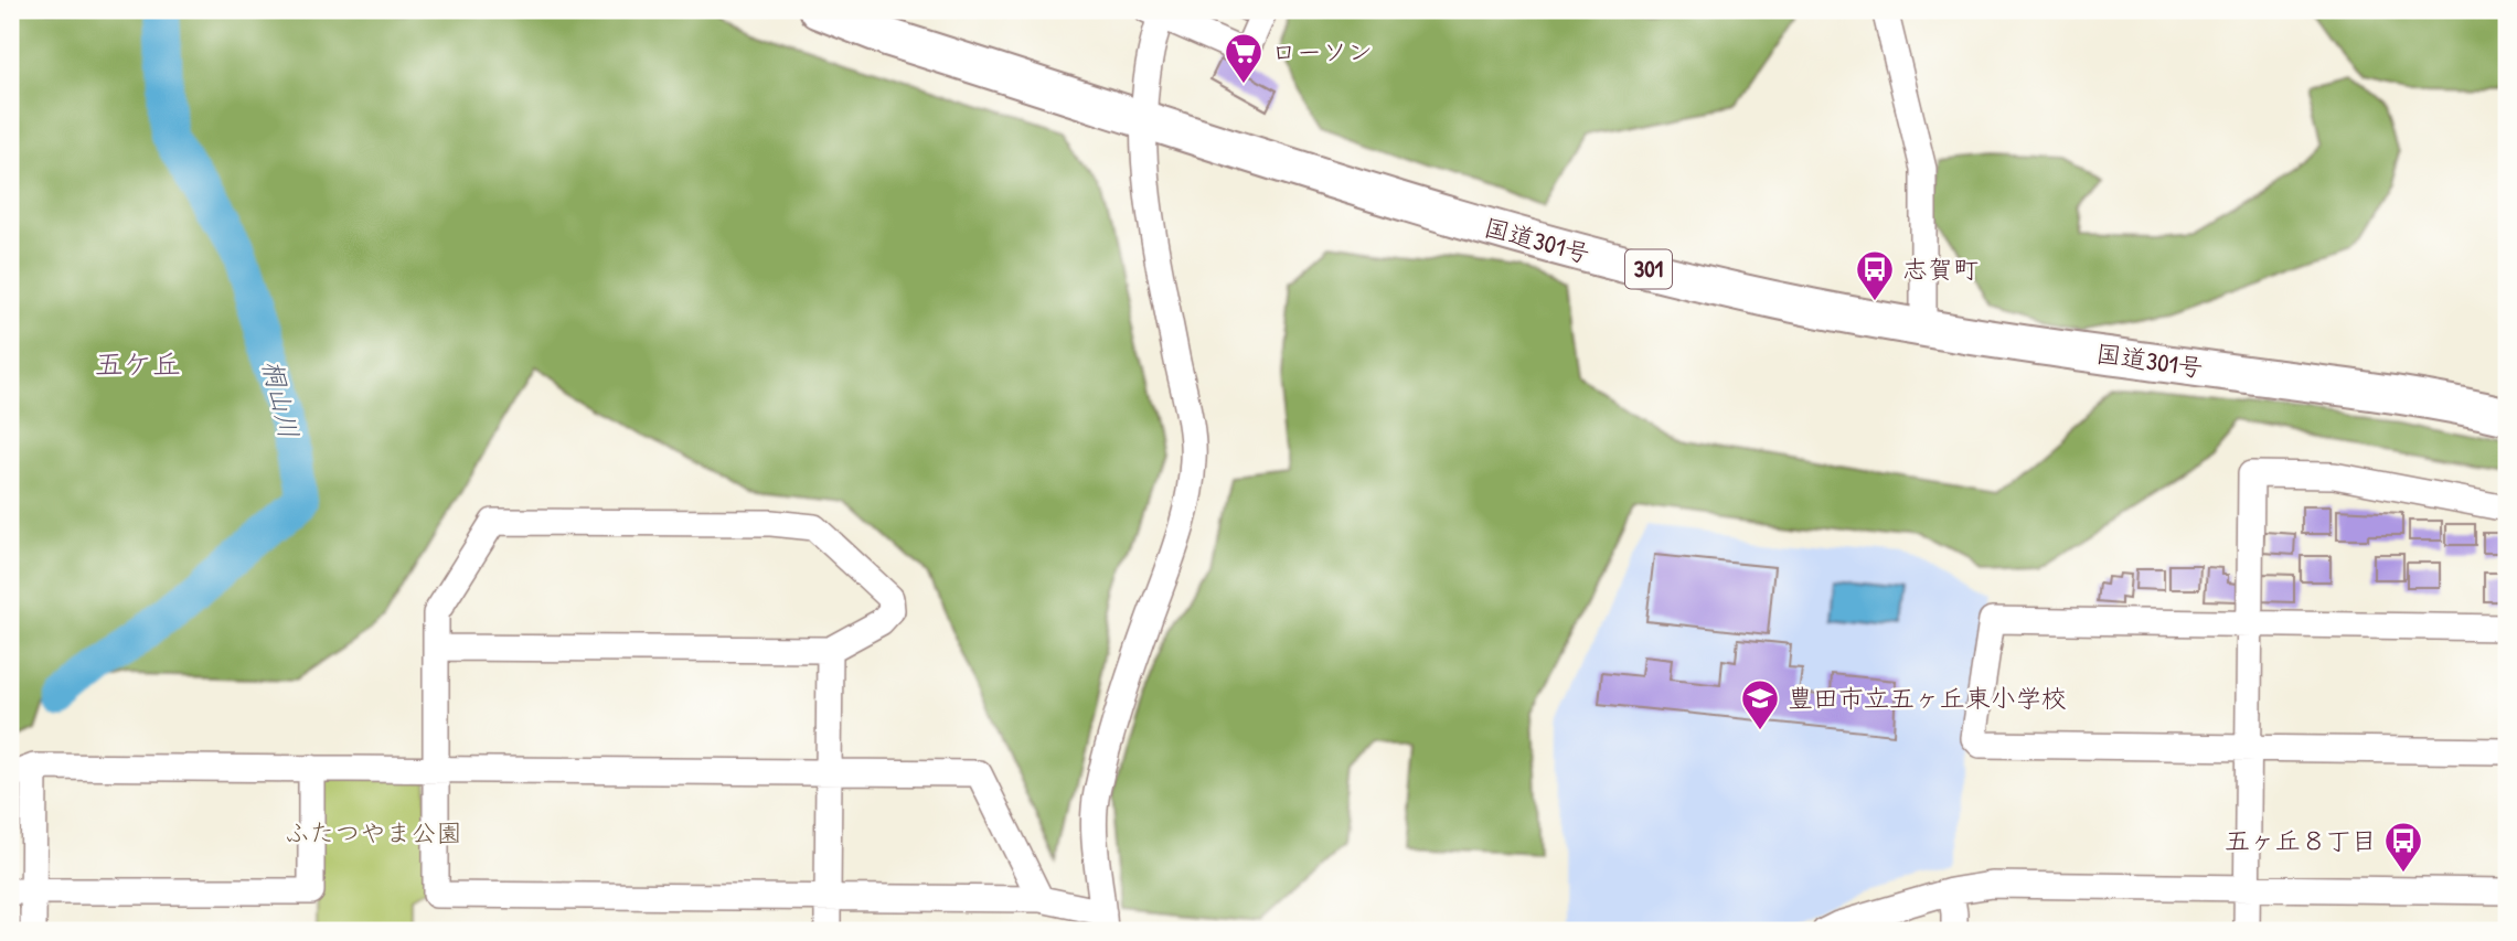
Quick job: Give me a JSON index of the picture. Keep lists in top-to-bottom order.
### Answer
{
  "streets": {
    "highway": ["国道301号", "301"]
  },
  "districts": ["五ケ丘"],
  "water": ["桐山川"],
  "parks": ["ふたつやま公園"],
  "places": {
    "supermarket": ["ローソン"],
    "bus stop": ["志賀町", "五ヶ丘８丁目"],
    "school or university": ["豊田市立五ヶ丘東小学校"]
  }
}
